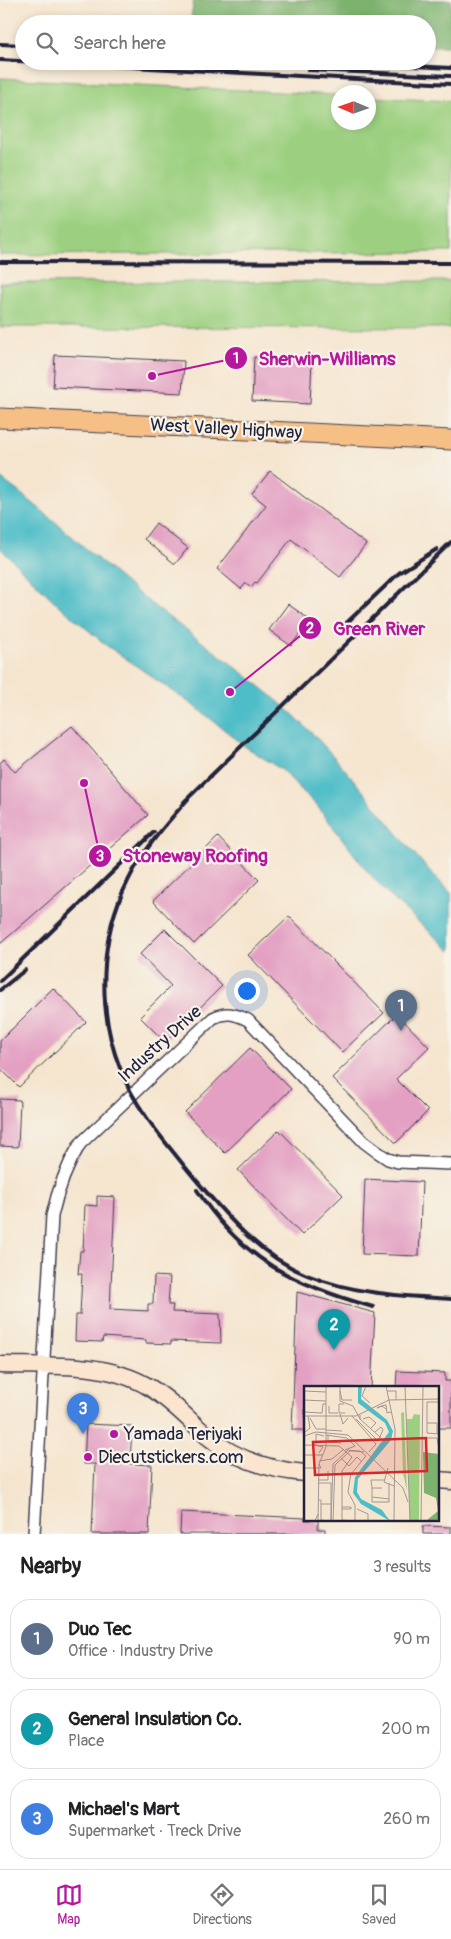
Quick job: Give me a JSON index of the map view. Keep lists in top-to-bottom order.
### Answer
{
  "streets": {
    "main road": ["West Valley Highway"],
    "street": ["Industry Drive"]
  },
  "places": [
    "Sherwin-Williams",
    "Green River",
    "Stoneway Roofing",
    "Yamada Teriyaki",
    "Diecutstickers.com"
  ],
  "north": "left",
  "page": {
    "search": "Search here",
    "pins": ["1", "2", "3"],
    "heading": ["Nearby", "3 results"],
    "list": [
      {
        "mark": "1",
        "name": "Duo Tec",
        "note": "Office · Industry Drive",
        "value": "90 m"
      },
      {
        "mark": "2",
        "name": "General Insulation Co.",
        "note": "Place",
        "value": "200 m"
      },
      {
        "mark": "3",
        "name": "Michael's Mart",
        "note": "Supermarket · Treck Drive",
        "value": "260 m"
      }
    ],
    "nav": ["Map", "Directions", "Saved"]
  }
}
